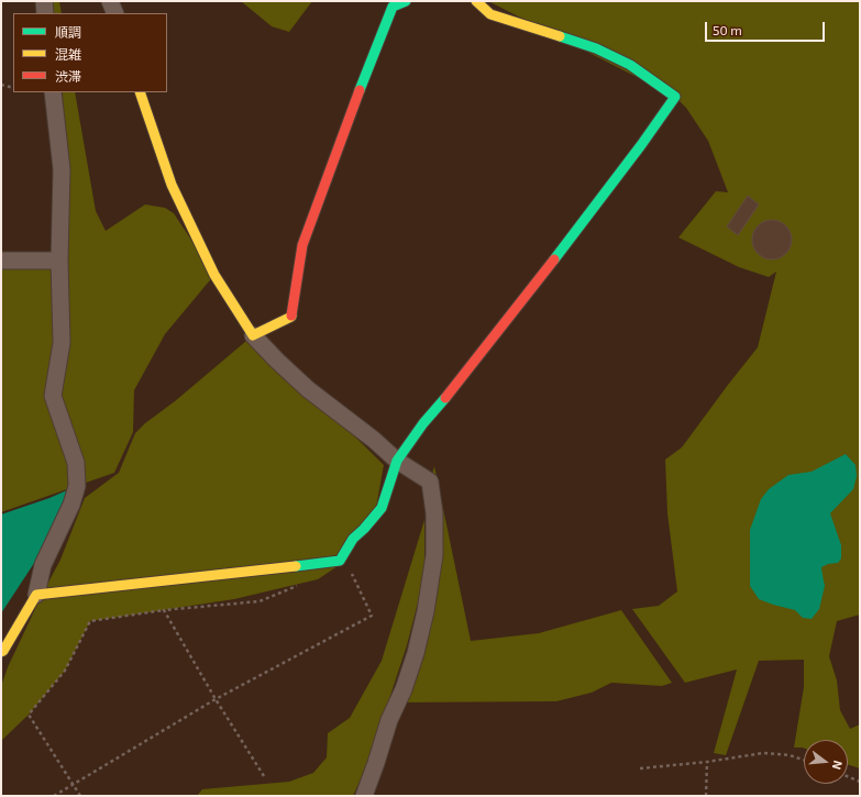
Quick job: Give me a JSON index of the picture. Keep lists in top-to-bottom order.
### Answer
{
  "legend": ["順調", "混雑", "渋滞"],
  "scale_bar": "50 m",
  "north": "right"
}
